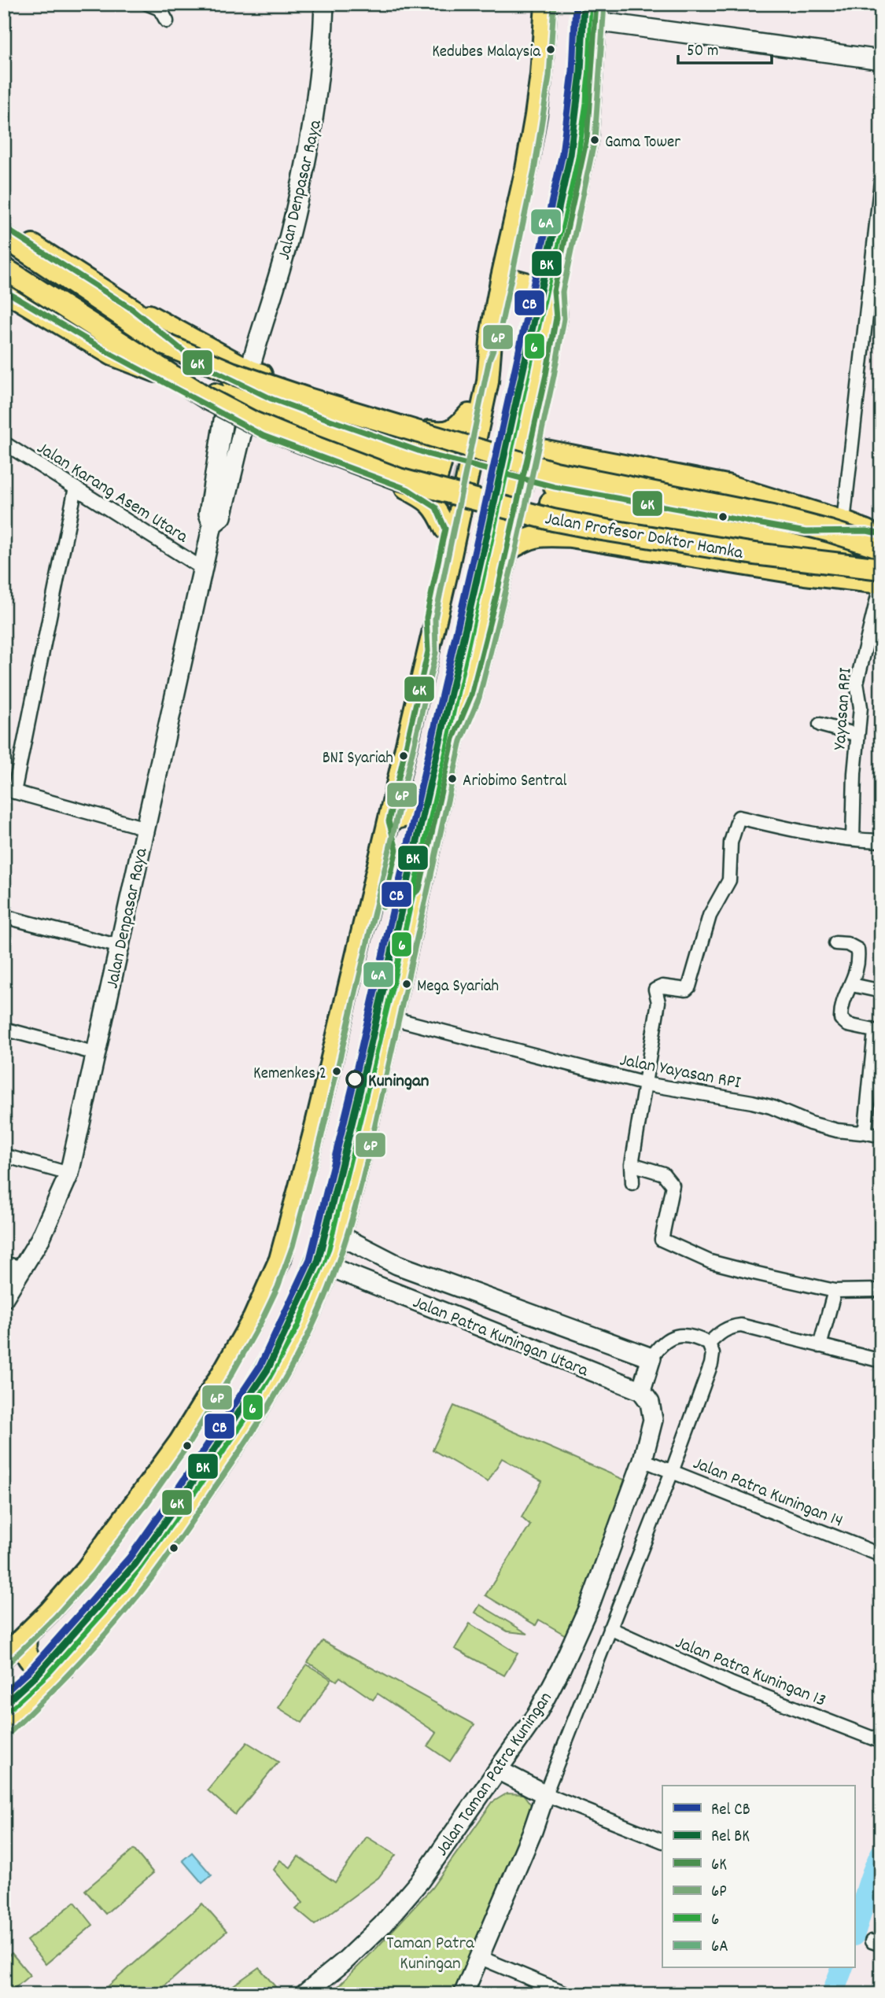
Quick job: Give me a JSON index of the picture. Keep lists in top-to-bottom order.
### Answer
{
  "streets": {
    "main road": ["Jalan Profesor Doktor Hamka"],
    "street": [
      "Jalan Denpasar Raya",
      "Jalan Karang Asem Utara",
      "Yayasan RPI",
      "Jalan Yayasan RPI",
      "Jalan Patra Kuningan Utara",
      "Jalan Patra Kuningan 14",
      "Jalan Patra Kuningan 13",
      "Jalan Taman Patra Kuningan"
    ]
  },
  "crossings": [
    ["Jalan Denpasar Raya", "Jalan Karang Asem Utara"],
    ["Jalan Patra Kuningan Utara", "Jalan Taman Patra Kuningan"],
    ["Jalan Patra Kuningan 14", "Jalan Taman Patra Kuningan"],
    ["Jalan Patra Kuningan 13", "Jalan Taman Patra Kuningan"]
  ],
  "parks": ["Taman Patra Kuningan"],
  "places": [
    "Kedubes Malaysia",
    "Gama Tower",
    "BNI Syariah",
    "Ariobimo Sentral",
    "Mega Syariah",
    "Kemenkes 2",
    "Kuningan"
  ],
  "lines": [
    "rail line CB",
    "rail line BK",
    "transit line 6K",
    "transit line 6",
    "transit line 6A",
    "transit line 6P"
  ],
  "legend": [
    "Rel CB",
    "Rel BK",
    "6K",
    "6P",
    "6",
    "6A"
  ],
  "scale_bar": "50 m"
}
